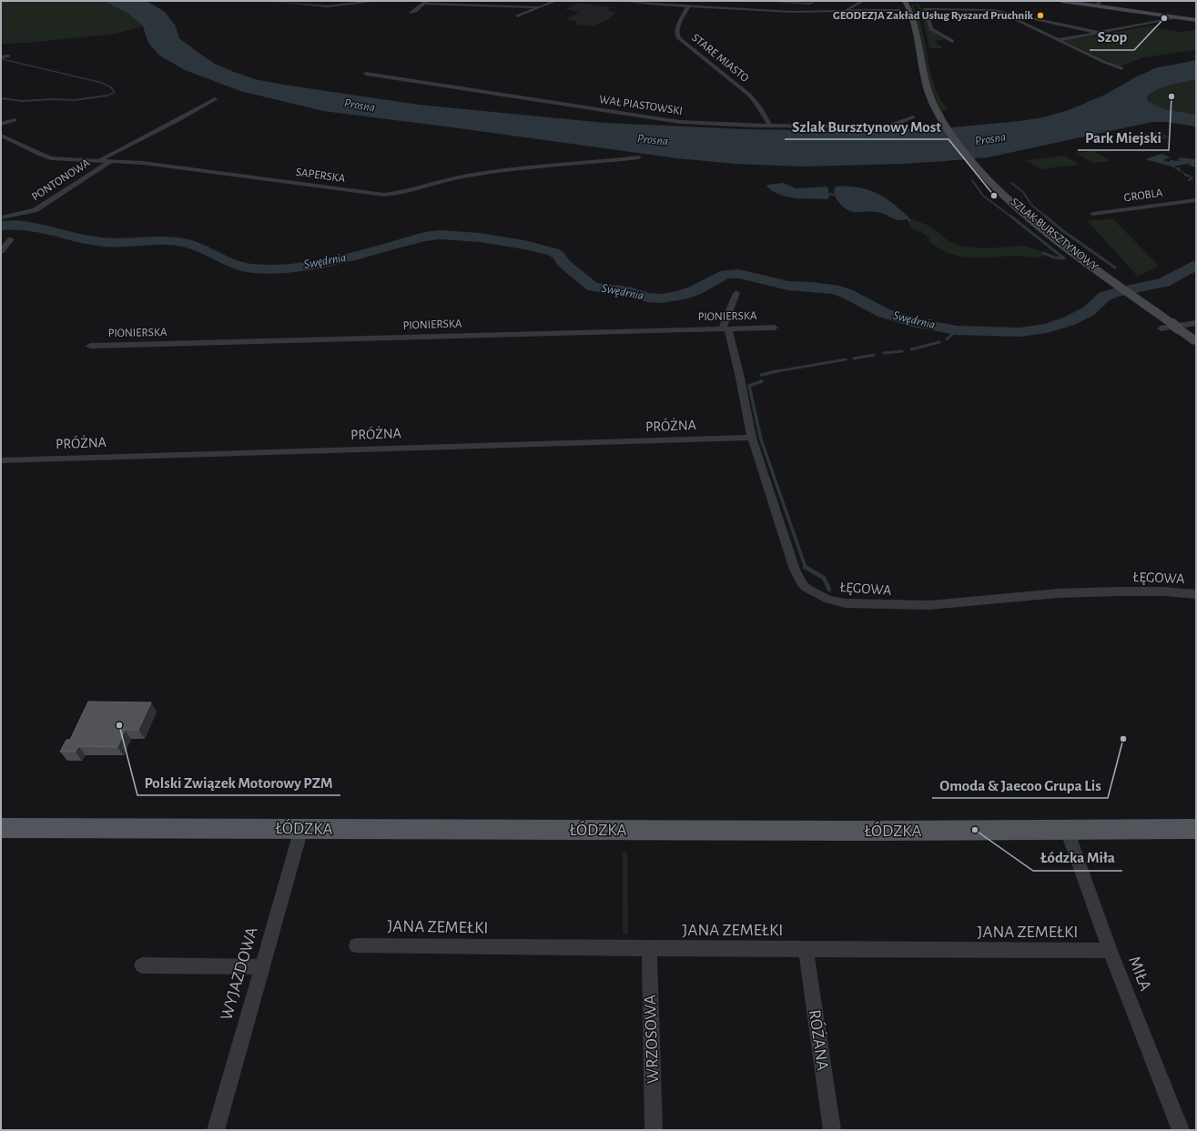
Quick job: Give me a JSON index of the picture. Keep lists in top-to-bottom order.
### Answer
{
  "streets": {
    "main road": ["SZLAK BURSZTYNOWY", "ŁÓDZKA"],
    "street": [
      "STARE MIASTO",
      "WAŁ PIASTOWSKI",
      "SAPERSKA",
      "PONTONOWA",
      "GROBLA",
      "PIONIERSKA",
      "PRÓŻNA",
      "ŁĘGOWA",
      "JANA ZEMEŁKI",
      "WYJAZDOWA",
      "MIŁA",
      "WRZOSOWA",
      "RÓŻANA"
    ]
  },
  "crossings": [
    ["SAPERSKA", "PONTONOWA"],
    ["PIONIERSKA", "ŁĘGOWA"],
    ["PRÓŻNA", "ŁĘGOWA"],
    ["ŁÓDZKA", "WYJAZDOWA"],
    ["ŁÓDZKA", "MIŁA"],
    ["JANA ZEMEŁKI", "MIŁA"],
    ["JANA ZEMEŁKI", "WRZOSOWA"],
    ["JANA ZEMEŁKI", "RÓŻANA"]
  ],
  "water": ["Prosna", "Swędrnia"],
  "places": [
    "GEODEZJA Zakład Usług Ryszard Pruchnik",
    "Szop",
    "Park Miejski",
    "Szlak Bursztynowy Most",
    "Polski Związek Motorowy PZM",
    "Omoda & Jaecoo Grupa Lis",
    "Łódzka Miła"
  ]
}
